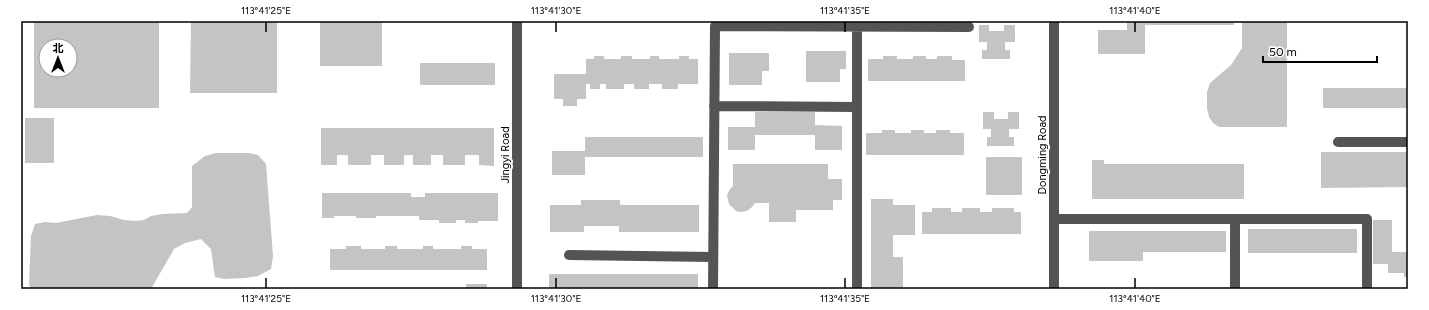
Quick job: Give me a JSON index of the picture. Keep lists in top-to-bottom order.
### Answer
{
  "streets": {
    "street": ["Jingyi Road", "Dongming Road"]
  },
  "scale_bar": "50 m",
  "north": "top",
  "coordinates": [
    "113°41'25\"E",
    "113°41'30\"E",
    "113°41'35\"E",
    "113°41'40\"E"
  ]
}
